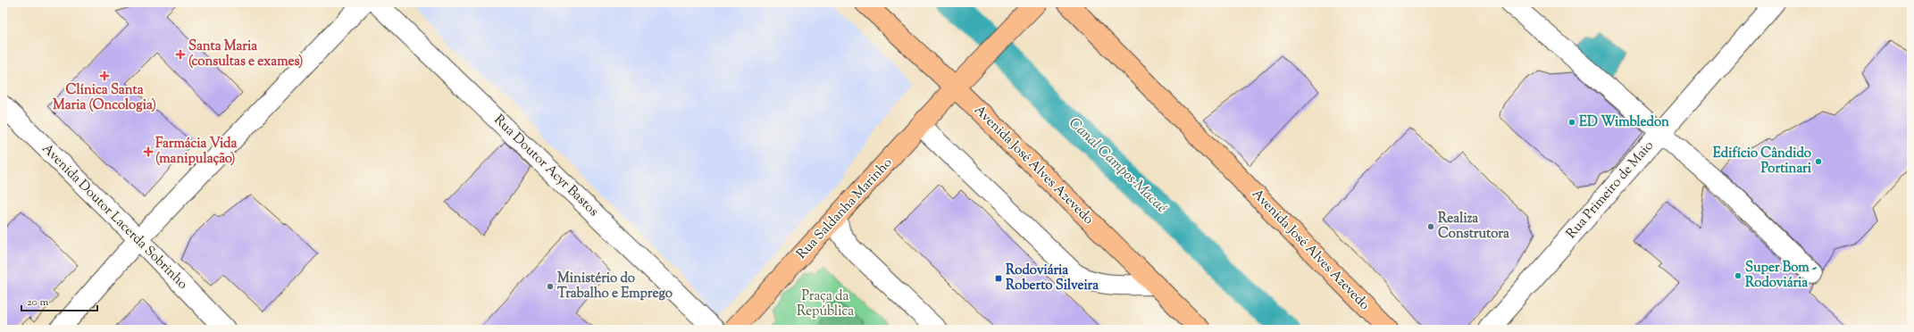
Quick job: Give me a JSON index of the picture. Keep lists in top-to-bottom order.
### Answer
{
  "streets": {
    "main road": ["Avenida José Alves Azevedo", "Rua Saldanha Marinho"],
    "street": ["Rua Doutor Acyr Bastos", "Rua Primeiro de Maio", "Avenida Doutor Lacerda Sobrinho"]
  },
  "crossings": [
    ["Avenida José Alves Azevedo", "Rua Saldanha Marinho"]
  ],
  "water": ["Canal Campos-Macaé"],
  "parks": ["Praça da República"],
  "places": {
    "health": ["Santa Maria (consultas e exames)", "Clínica Santa Maria (Oncologia)", "Farmácia Vida (manipulação)"],
    "other": [
      "ED Wimbledon",
      "Edifício Cândido Portinari",
      "Realiza Construtora",
      "Super Bom - Rodoviária",
      "Ministério do Trabalho e Emprego"
    ],
    "transit": ["Rodoviária Roberto Silveira"]
  },
  "scale_bar": "20 m"
}
